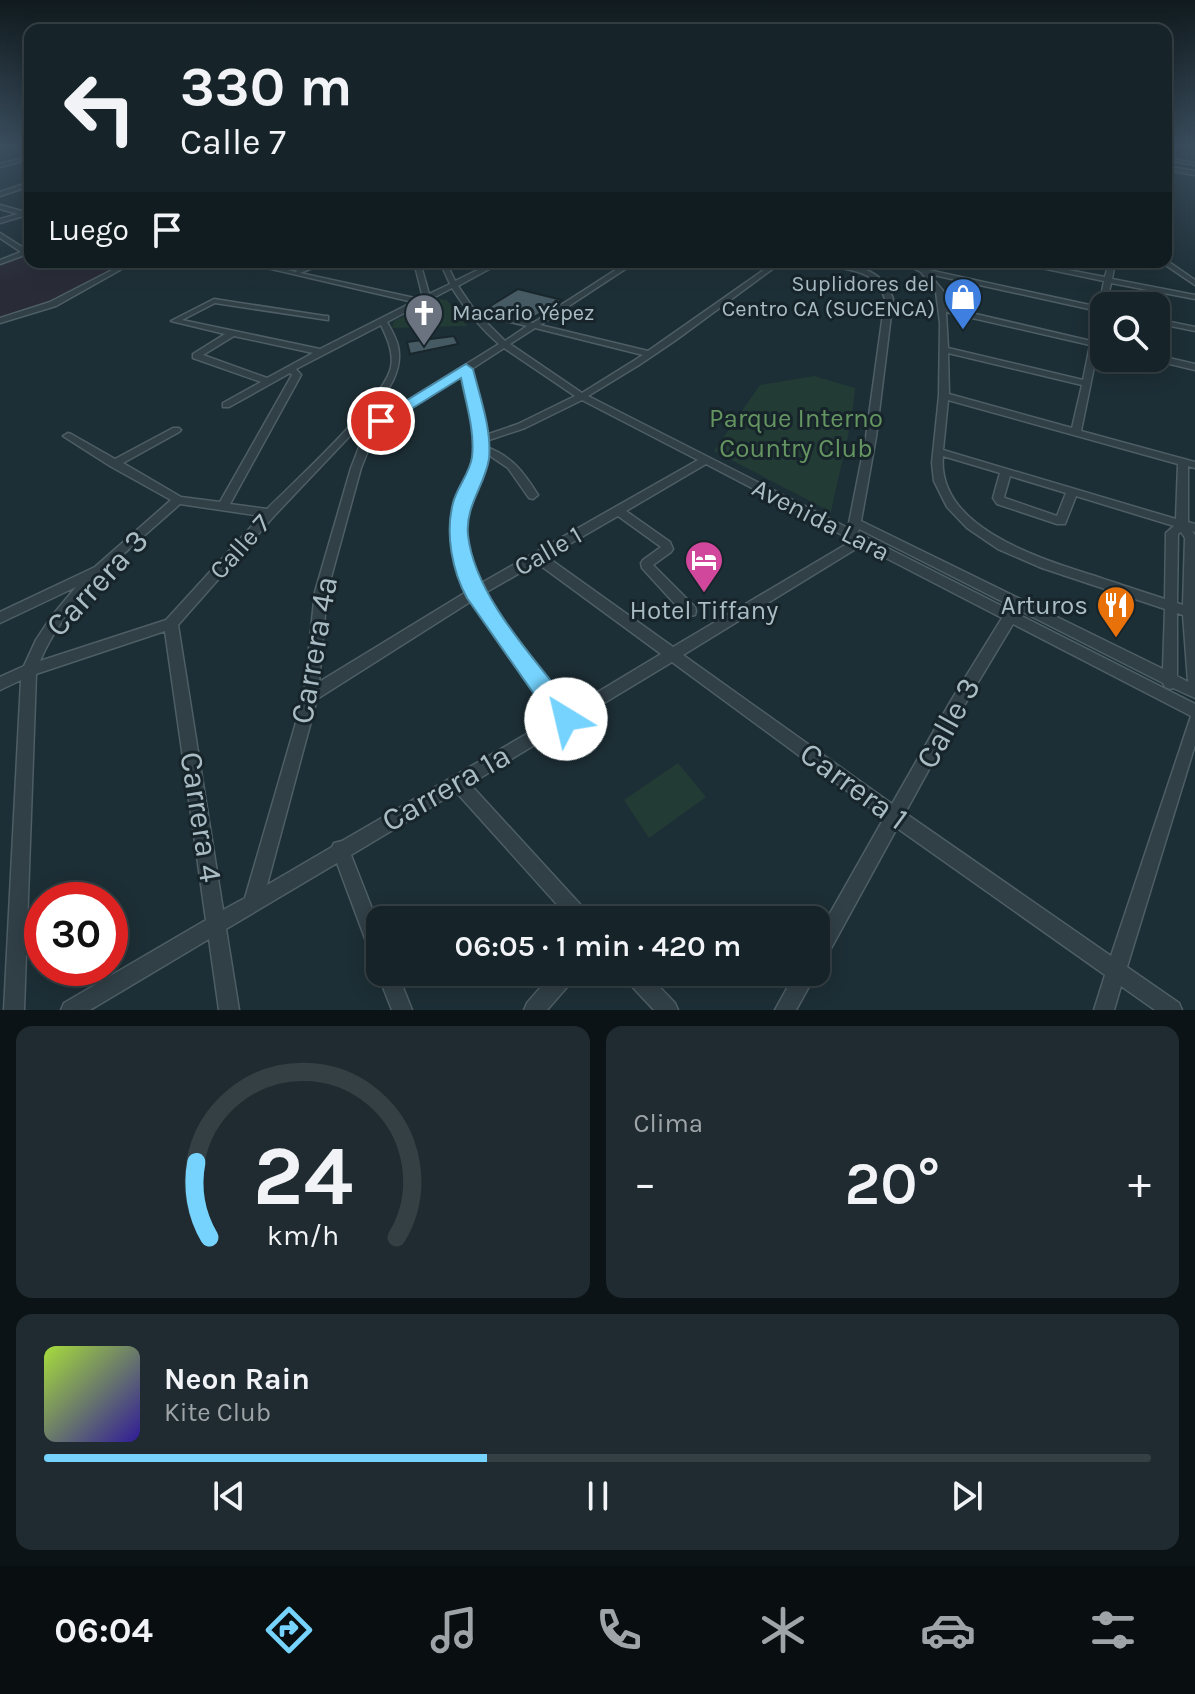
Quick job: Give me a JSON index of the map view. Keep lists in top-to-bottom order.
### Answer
{
  "streets": {
    "street": [
      "Avenida Lara",
      "Calle 7",
      "Calle 1",
      "Carrera 3",
      "Carrera 4a",
      "Calle 3",
      "Carrera 1",
      "Carrera 1a",
      "Carrera 4"
    ]
  },
  "crossings": [
    ["Avenida Lara", "Calle 1"],
    ["Avenida Lara", "Calle 3"],
    ["Avenida Lara", "Carrera 1a"],
    ["Calle 7", "Carrera 4"],
    ["Calle 1", "Carrera 4a"],
    ["Calle 1", "Carrera 1"],
    ["Carrera 4a", "Carrera 1a"],
    ["Calle 3", "Carrera 1"],
    ["Carrera 1", "Carrera 1a"],
    ["Carrera 1a", "Carrera 4"]
  ],
  "parks": ["Parque Interno Country Club"],
  "places": {
    "shop": ["Suplidores del Centro CA (SUCENCA)"],
    "church": ["Macario Yépez"],
    "hotel": ["Hotel Tiffany"],
    "restaurant": ["Arturos"]
  },
  "page": {
    "turn": ["330 m", "Calle 7"],
    "then": "Luego",
    "limit": "30",
    "trip": "06:05 · 1 min · 420 m",
    "tile": "Clima",
    "heat": ["−", "20°", "+"],
    "song": ["Neon Rain", "Kite Club"],
    "tabs": "06:04",
    "gauge": ["24", "km/h"]
  }
}
